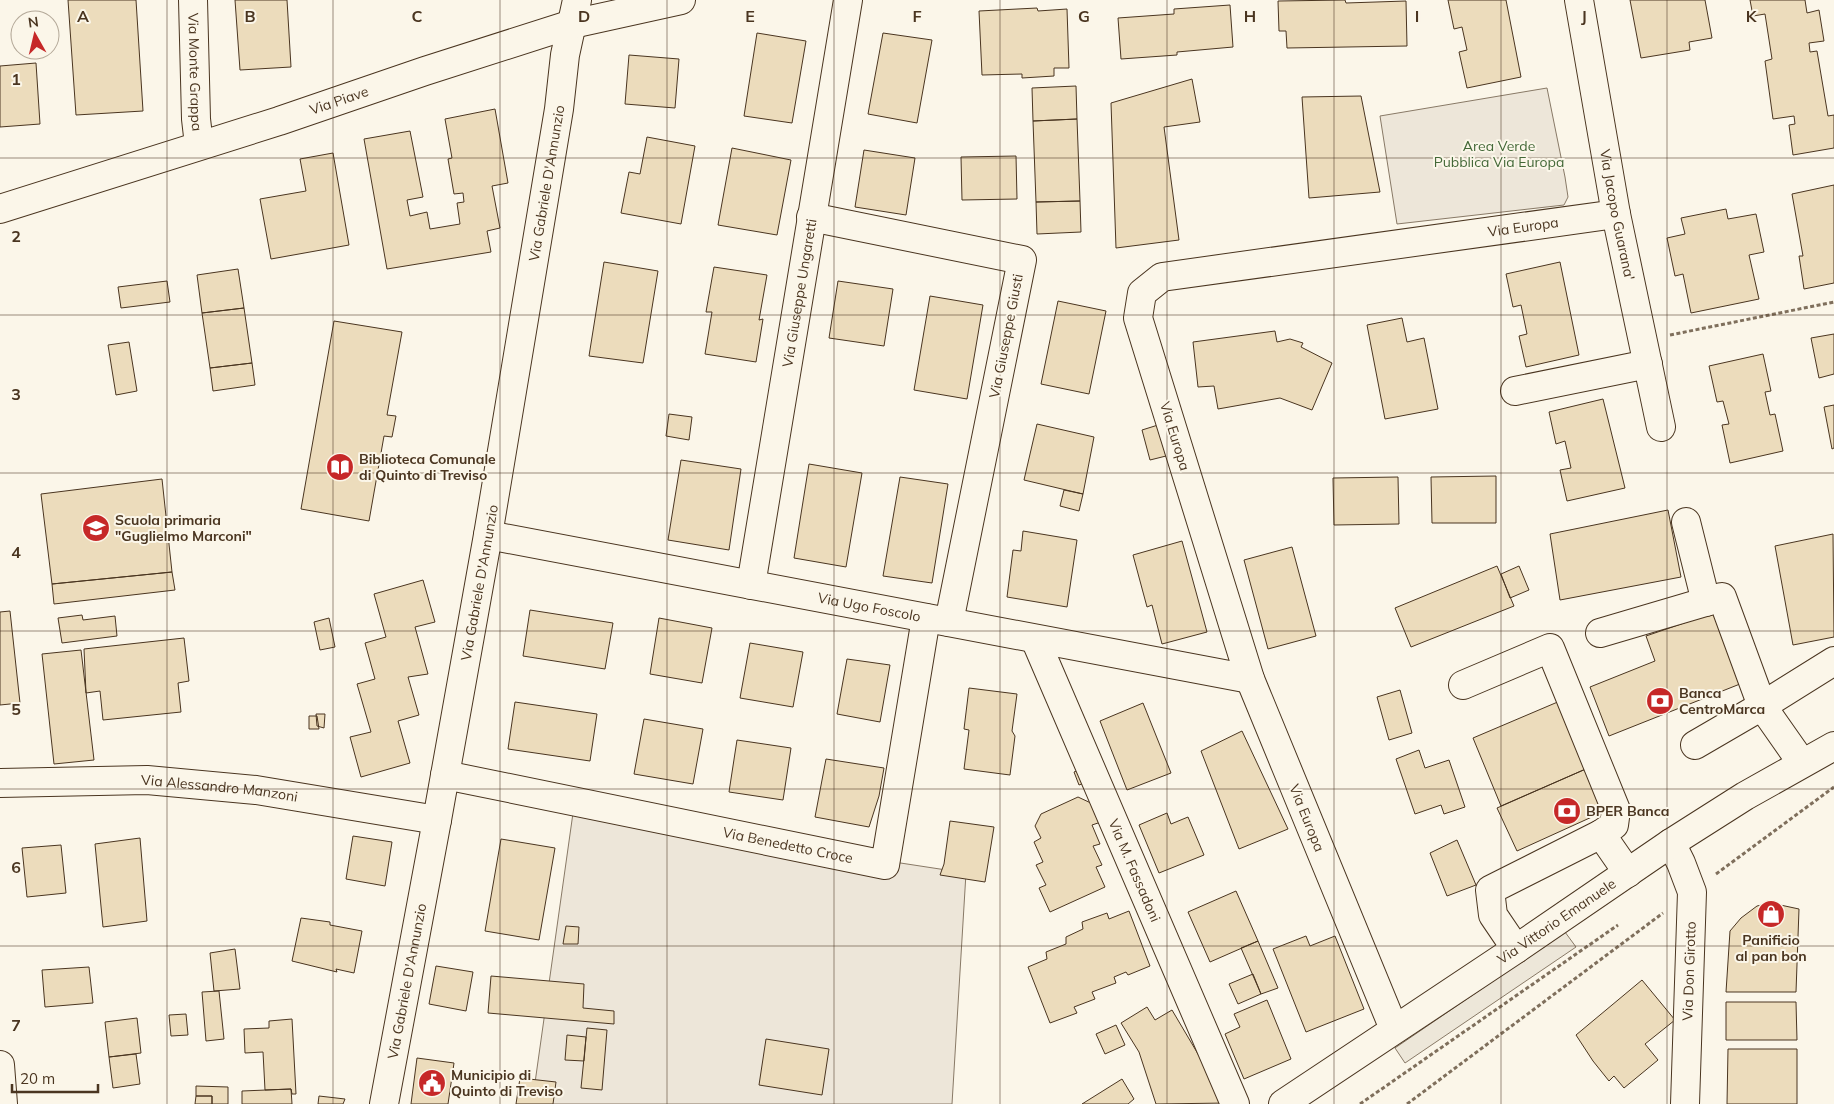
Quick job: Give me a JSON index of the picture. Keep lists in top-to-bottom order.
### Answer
{
  "streets": {
    "street": [
      "Via Monte Grappa",
      "Via Piave",
      "Via Gabriele D'Annunzio",
      "Via Jacopo Guarana'",
      "Via Europa",
      "Via Giuseppe Ungaretti",
      "Via Giuseppe Giusti",
      "Via Ugo Foscolo",
      "Via Alessandro Manzoni",
      "Via Benedetto Croce",
      "Via M. Fassadoni",
      "Via Vittorio Emanuele",
      "Via Don Girotto"
    ]
  },
  "crossings": [
    ["Via Monte Grappa", "Via Piave"],
    ["Via Piave", "Via Gabriele D'Annunzio"],
    ["Via Gabriele D'Annunzio", "Via Ugo Foscolo"],
    ["Via Gabriele D'Annunzio", "Via Alessandro Manzoni"],
    ["Via Gabriele D'Annunzio", "Via Benedetto Croce"],
    ["Via Jacopo Guarana'", "Via Europa"],
    ["Via Europa", "Via Ugo Foscolo"],
    ["Via Europa", "Via Vittorio Emanuele"],
    ["Via Giuseppe Ungaretti", "Via Giuseppe Giusti"],
    ["Via Giuseppe Ungaretti", "Via Ugo Foscolo"],
    ["Via Giuseppe Giusti", "Via Ugo Foscolo"],
    ["Via Giuseppe Giusti", "Via Benedetto Croce"],
    ["Via Ugo Foscolo", "Via Benedetto Croce"],
    ["Via Ugo Foscolo", "Via M. Fassadoni"],
    ["Via Vittorio Emanuele", "Via Don Girotto"]
  ],
  "parks": ["Area Verde Pubblica Via Europa"],
  "places": {
    "library": ["Biblioteca Comunale di Quinto di Treviso"],
    "school or university": ["Scuola primaria \"Guglielmo Marconi\""],
    "bank": ["Banca CentroMarca", "BPER Banca"],
    "shop": ["Panificio al pan bon"],
    "public building": ["Municipio di Quinto di Treviso"]
  },
  "scale_bar": "20 m",
  "north": "top",
  "grid": {
    "columns": [
      "A",
      "B",
      "C",
      "D",
      "E",
      "F",
      "G",
      "H",
      "I",
      "J",
      "K"
    ],
    "rows": [
      "1",
      "2",
      "3",
      "4",
      "5",
      "6",
      "7"
    ]
  }
}
